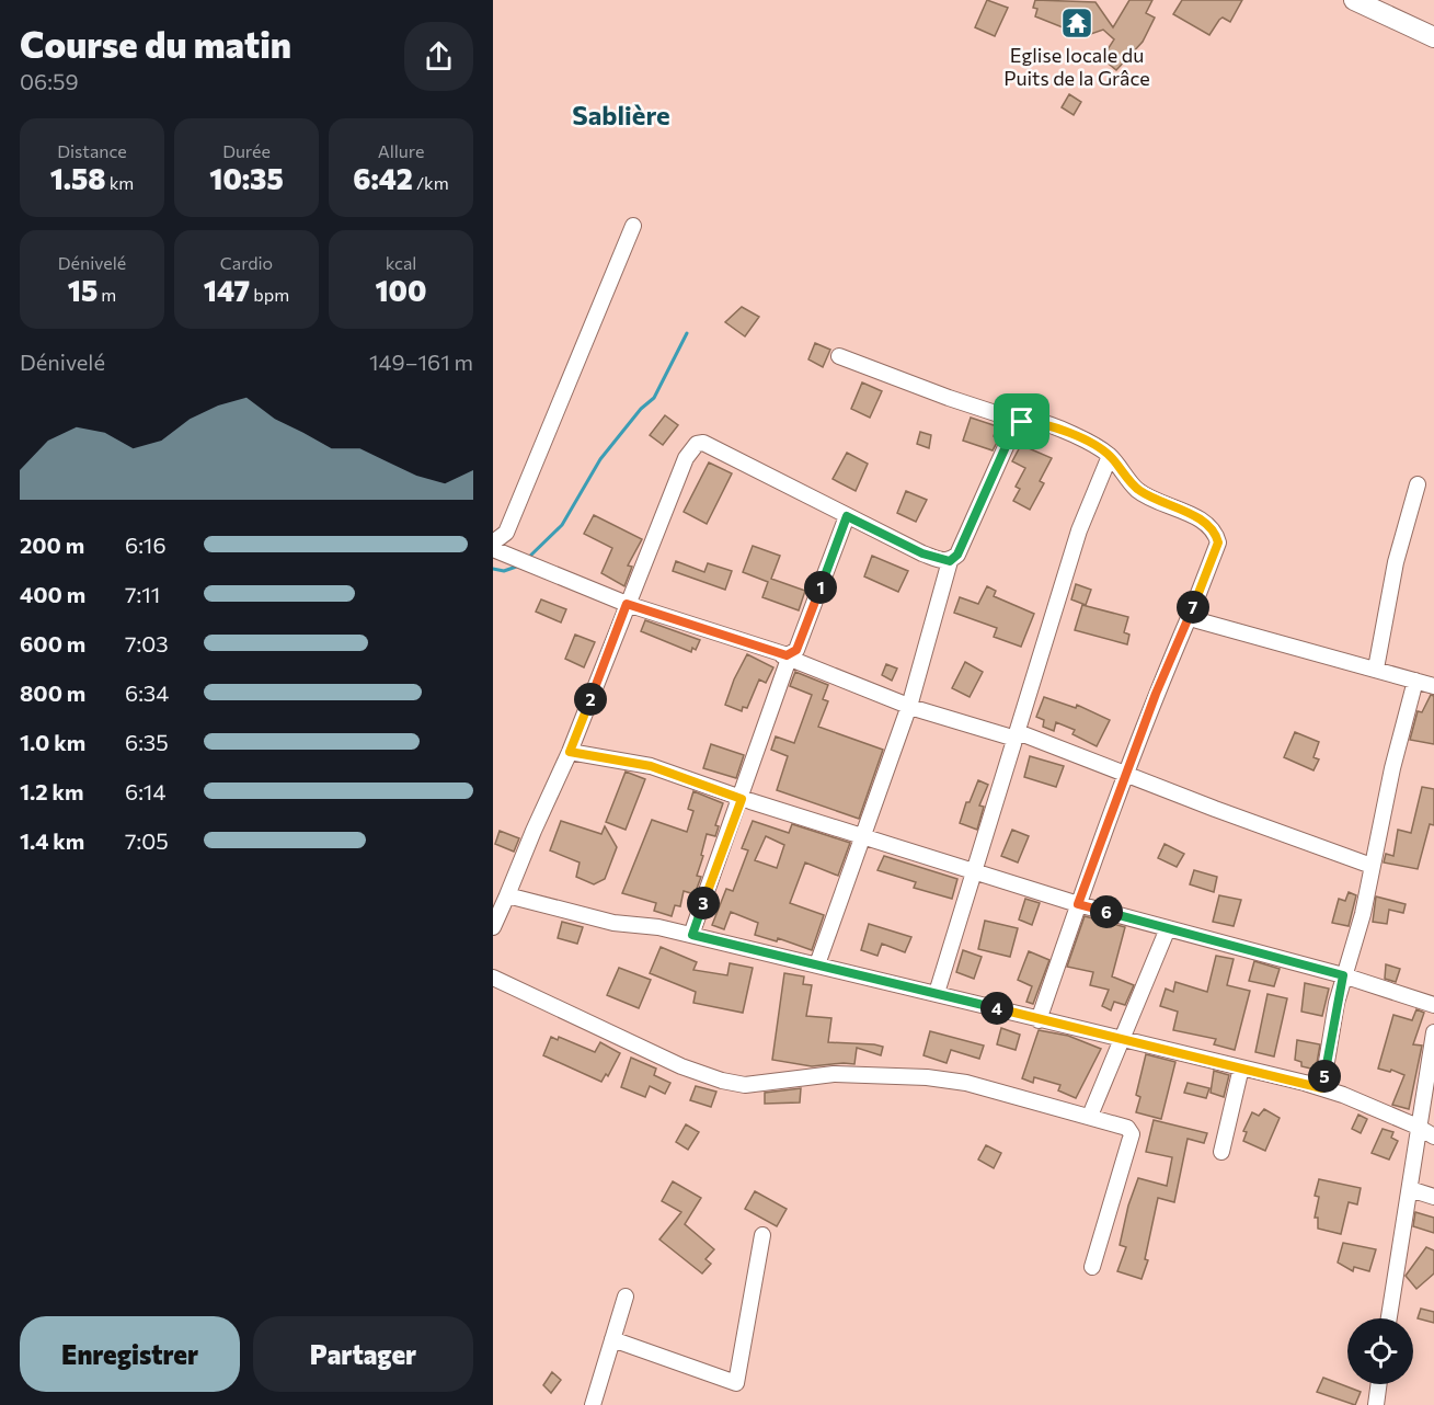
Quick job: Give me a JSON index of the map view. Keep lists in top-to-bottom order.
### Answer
{
  "districts": ["Sablière"],
  "places": {
    "temple": ["Eglise locale du Puits de la Grâce"]
  },
  "page": {
    "heading": ["Course du matin", "06:59"],
    "stats": [
      ["Distance", "1.58 km"],
      ["Durée", "10:35"],
      ["Allure", "6:42 /km"],
      ["Dénivelé", "15 m"],
      ["Cardio", "147 bpm"],
      ["kcal", "100"]
    ],
    "chart": ["Dénivelé", "149–161 m"],
    "list": [
      {
        "name": "200 m",
        "note": "6:16"
      },
      {
        "name": "400 m",
        "note": "7:11"
      },
      {
        "name": "600 m",
        "note": "7:03"
      },
      {
        "name": "800 m",
        "note": "6:34"
      },
      {
        "name": "1.0 km",
        "note": "6:35"
      },
      {
        "name": "1.2 km",
        "note": "6:14"
      },
      {
        "name": "1.4 km",
        "note": "7:05"
      }
    ],
    "pins": [
      "1",
      "7",
      "2",
      "3",
      "6",
      "4",
      "5"
    ],
    "buttons": ["Enregistrer", "Partager"]
  }
}
